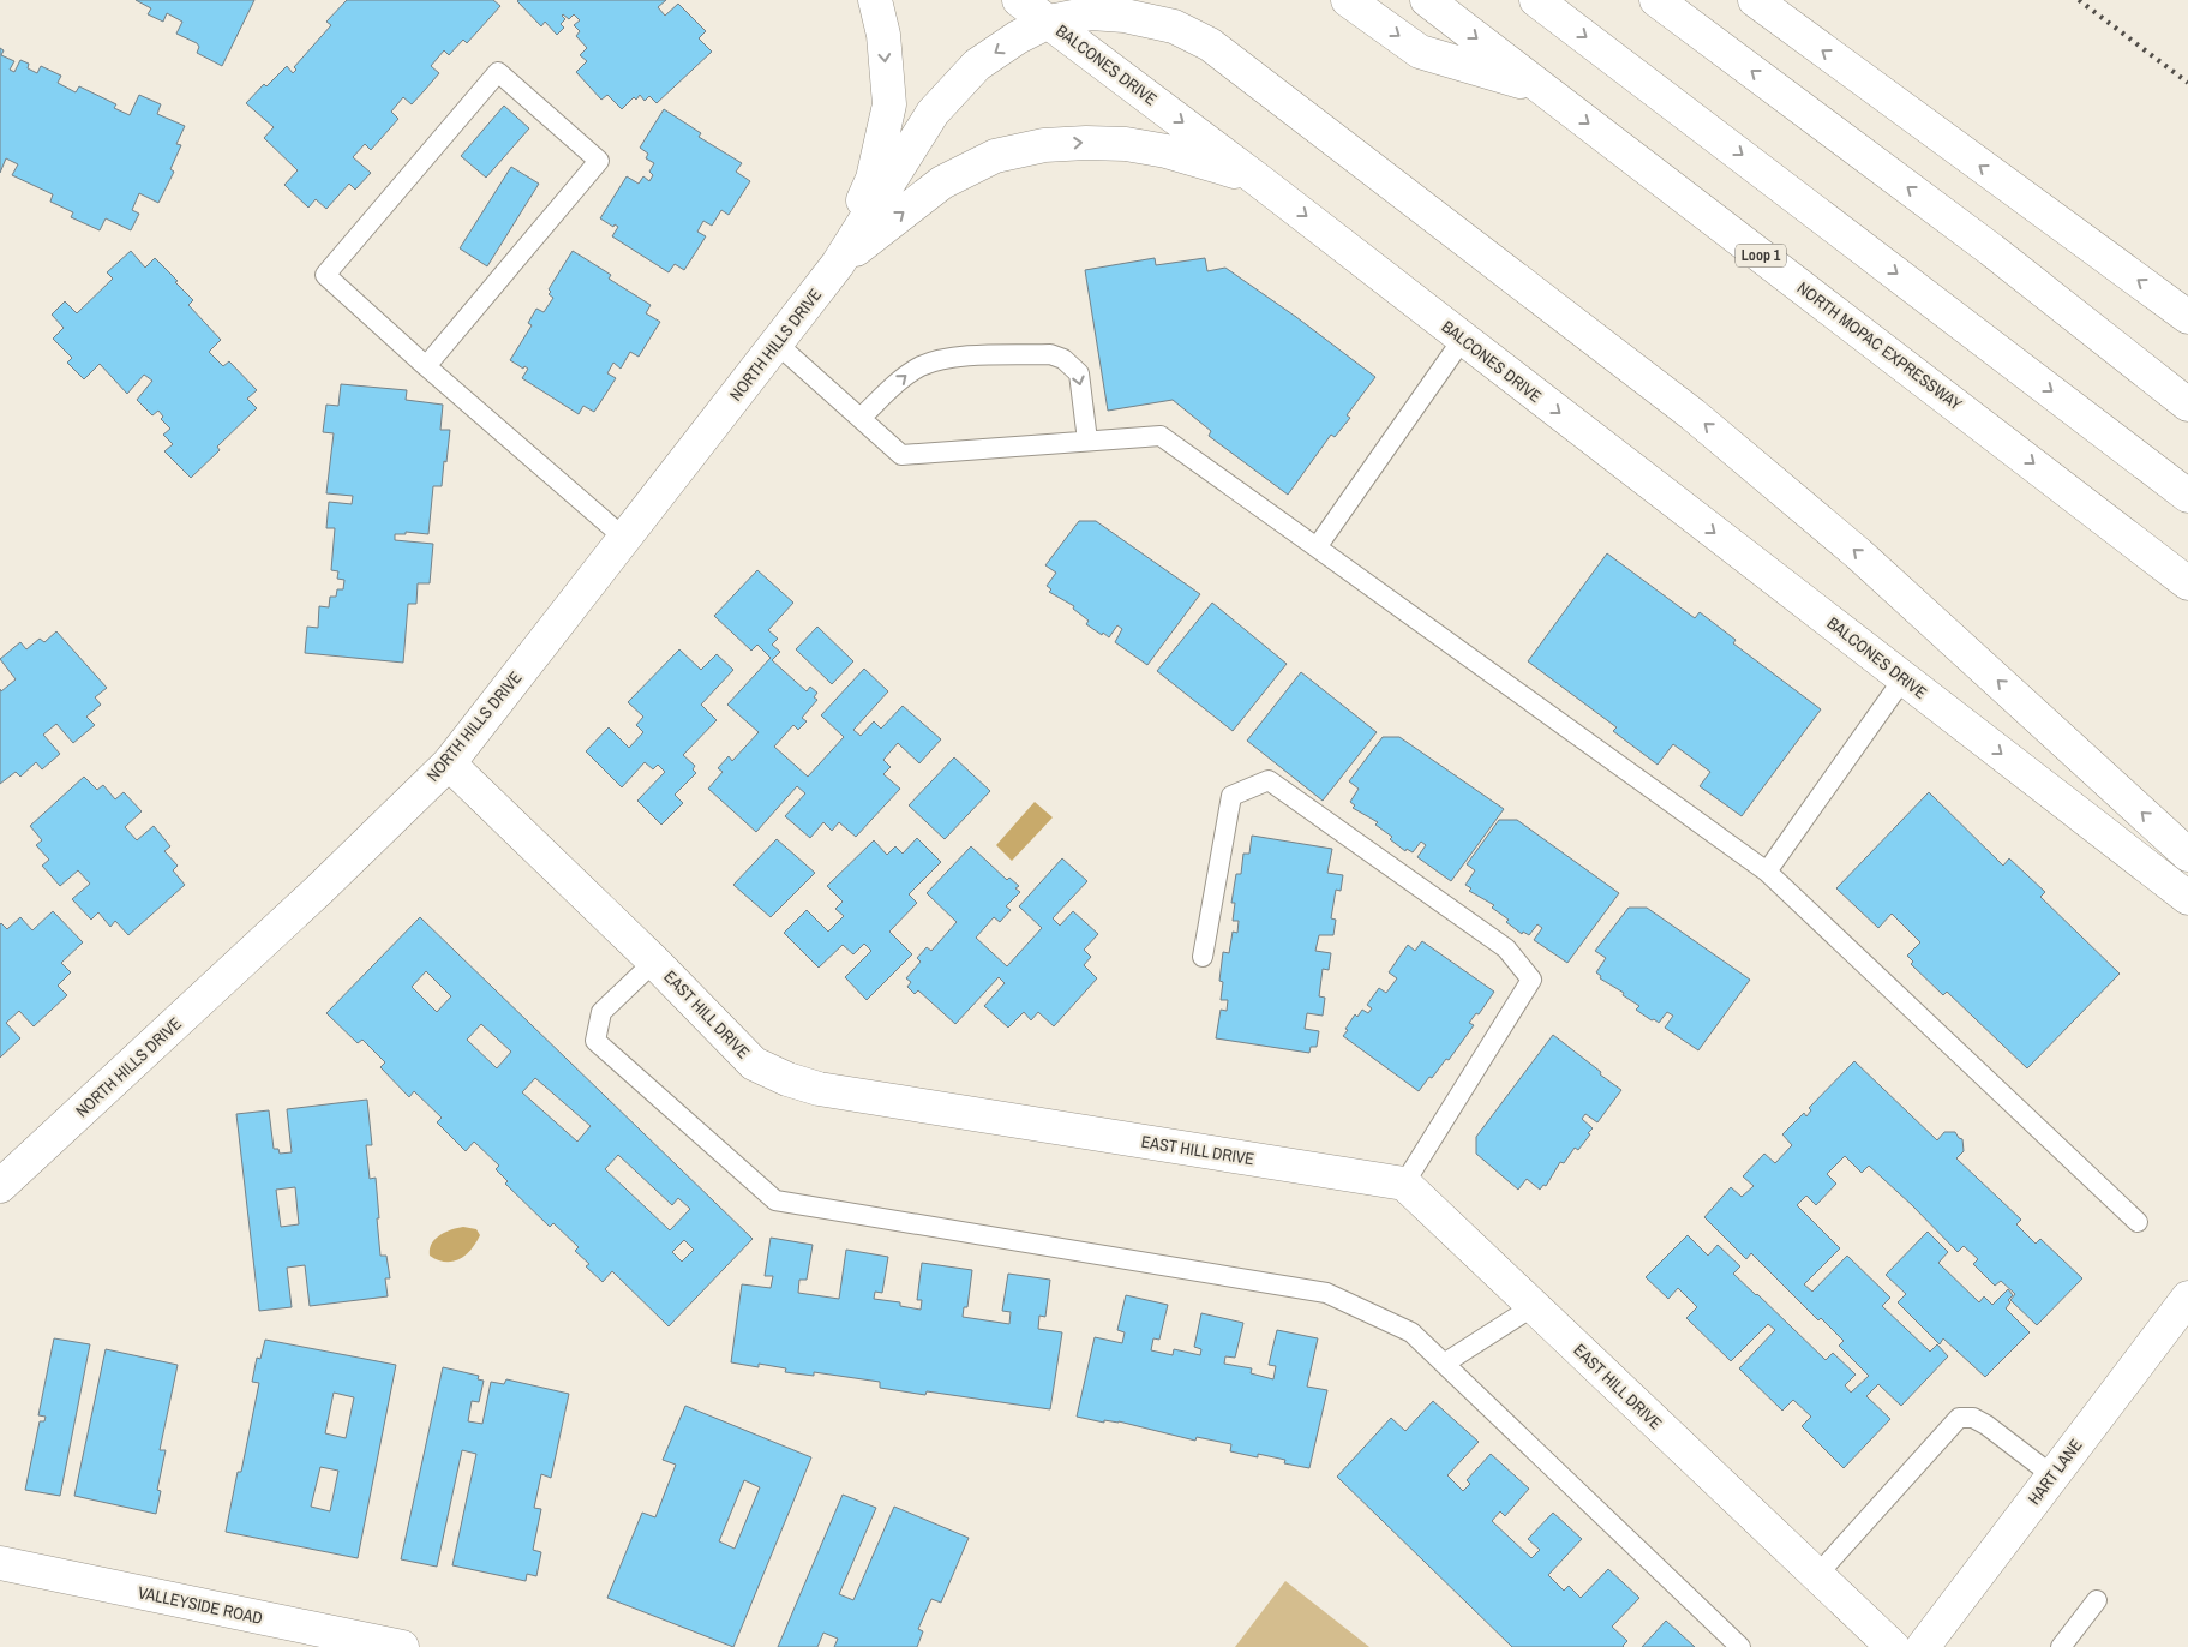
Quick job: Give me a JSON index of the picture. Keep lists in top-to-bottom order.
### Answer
{
  "streets": {
    "main road": [
      "BALCONES DRIVE",
      "Loop 1",
      "NORTH HILLS DRIVE",
      "NORTH MOPAC EXPRESSWAY",
      "EAST HILL DRIVE",
      "HART LANE",
      "VALLEYSIDE ROAD"
    ]
  },
  "crossings": [
    ["BALCONES DRIVE", "NORTH HILLS DRIVE"],
    ["NORTH HILLS DRIVE", "EAST HILL DRIVE"]
  ]
}
